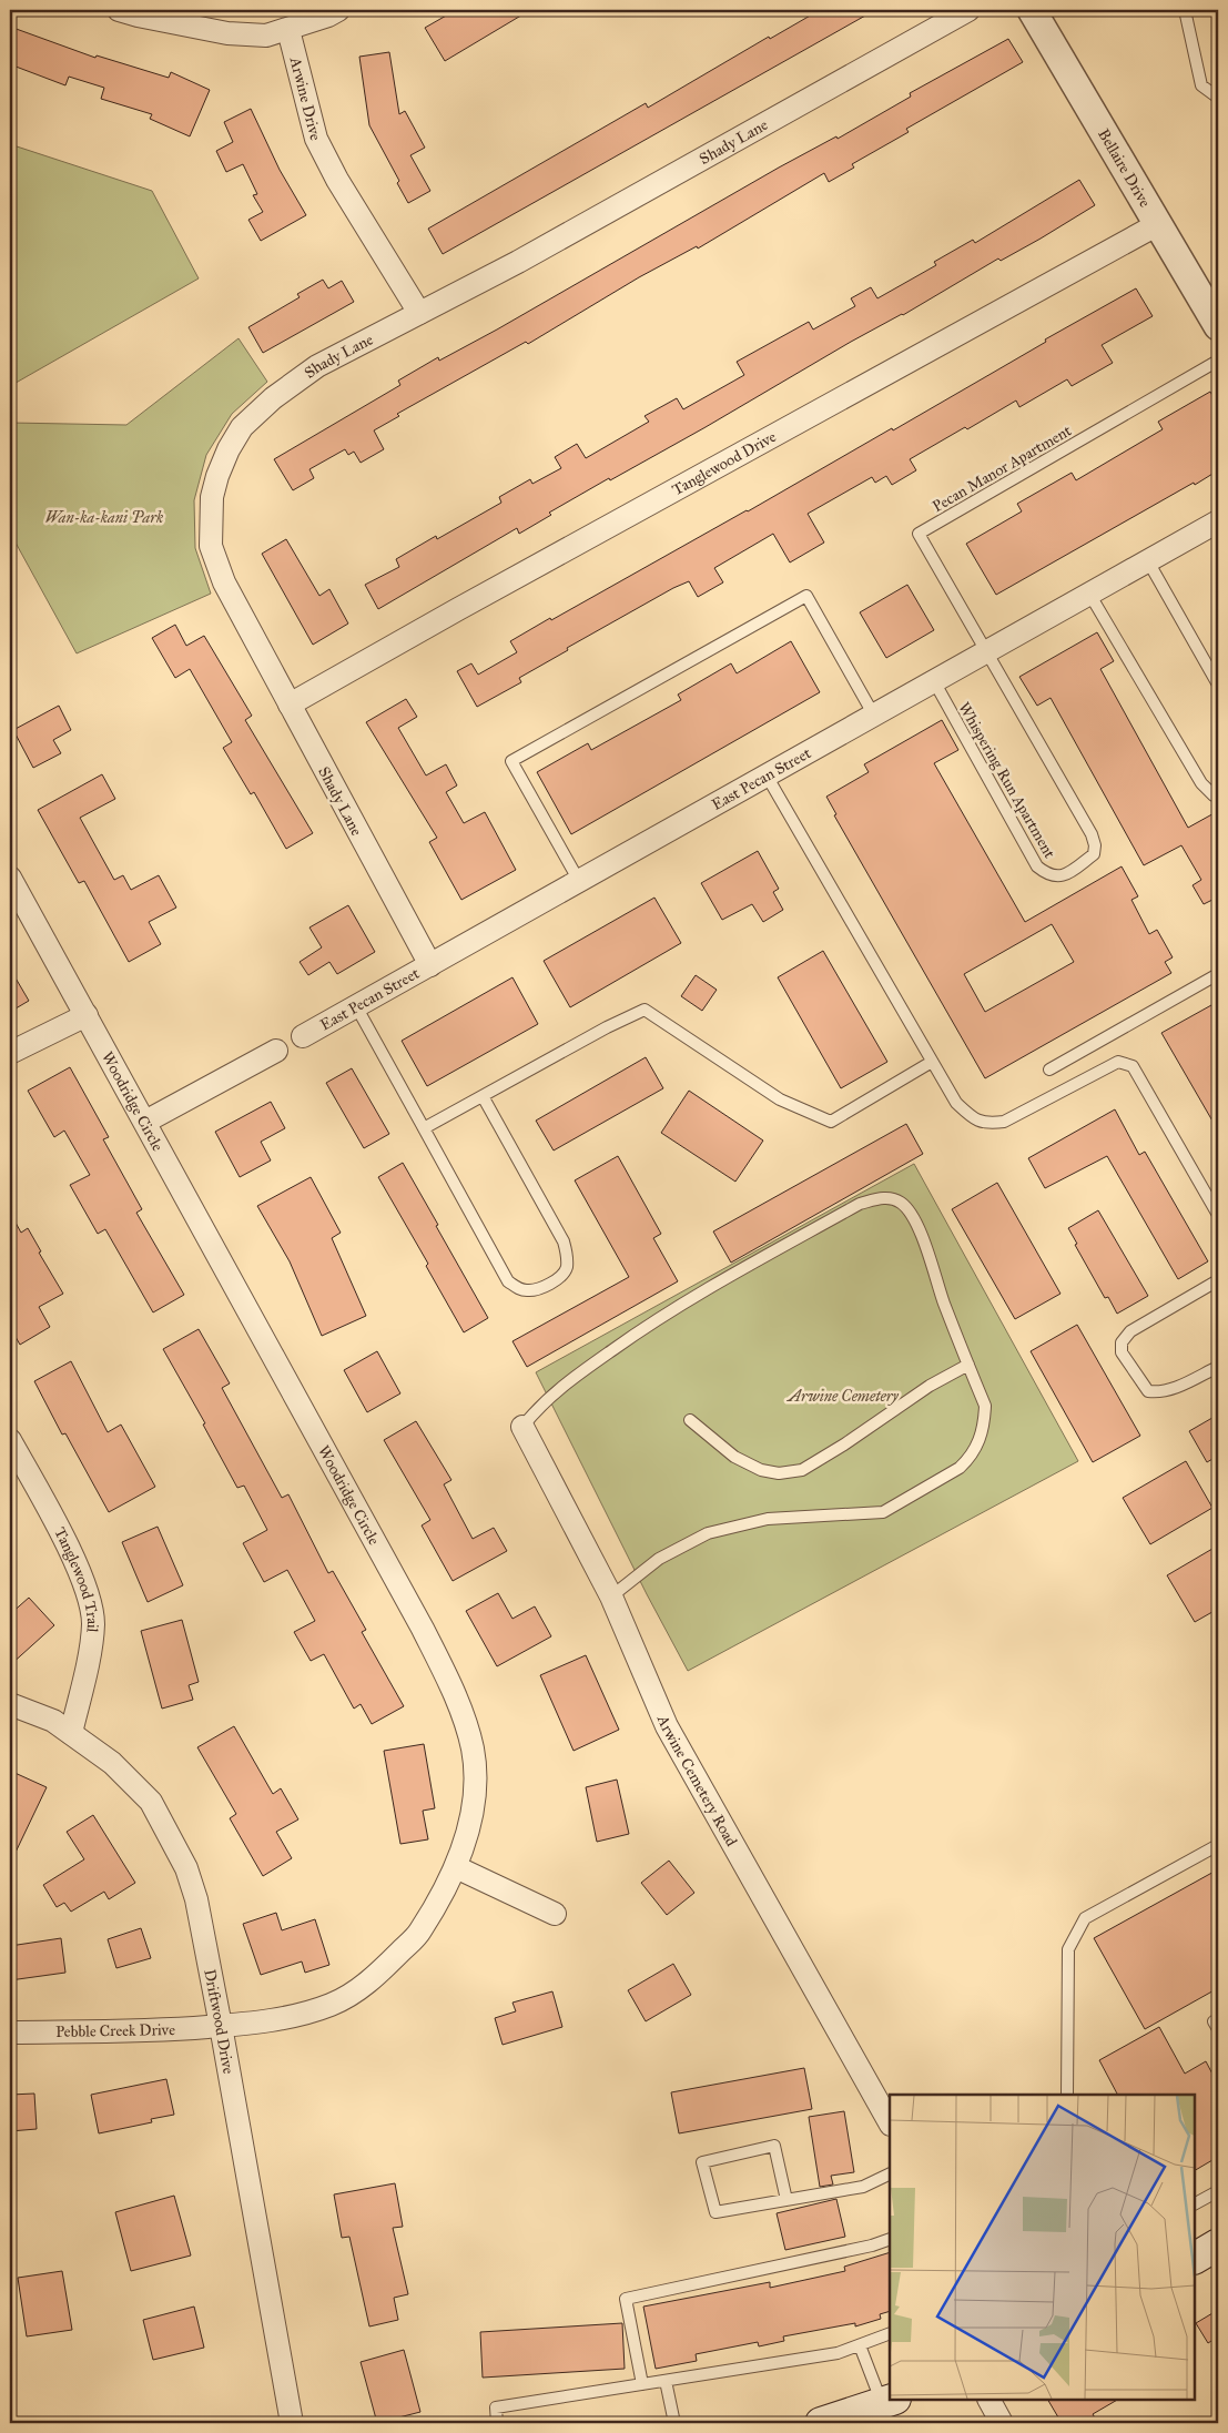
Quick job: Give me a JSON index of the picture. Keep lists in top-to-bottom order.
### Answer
{
  "streets": {
    "street": [
      "Arwine Drive",
      "Shady Lane",
      "Bellaire Drive",
      "Tanglewood Drive",
      "East Pecan Street",
      "Woodridge Circle",
      "Tanglewood Trail",
      "Arwine Cemetery Road",
      "Driftwood Drive",
      "Pebble Creek Drive"
    ],
    "lane": ["Pecan Manor Apartment", "Whispering Run Apartment"]
  },
  "crossings": [
    ["Arwine Drive", "Shady Lane"],
    ["Shady Lane", "Tanglewood Drive"],
    ["Shady Lane", "East Pecan Street"],
    ["Bellaire Drive", "Tanglewood Drive"],
    ["Pecan Manor Apartment", "East Pecan Street"],
    ["Pecan Manor Apartment", "Whispering Run Apartment"],
    ["East Pecan Street", "Whispering Run Apartment"],
    ["Woodridge Circle", "Driftwood Drive"],
    ["Woodridge Circle", "Pebble Creek Drive"],
    ["Tanglewood Trail", "Driftwood Drive"],
    ["Driftwood Drive", "Pebble Creek Drive"]
  ],
  "parks": ["Wan-ka-kani Park", "Arwine Cemetery"]
}
